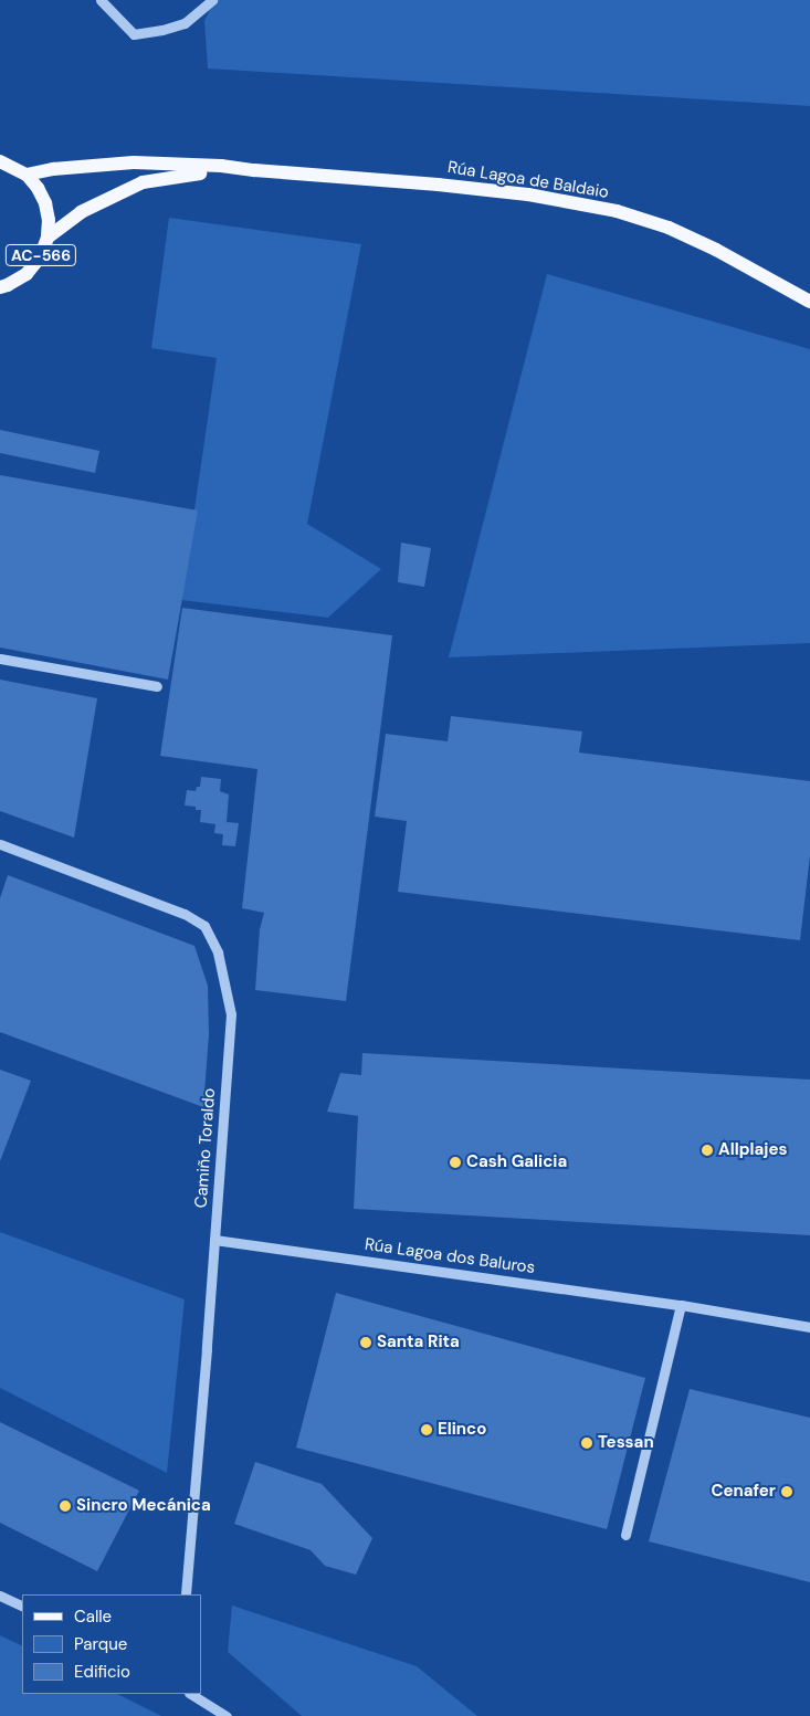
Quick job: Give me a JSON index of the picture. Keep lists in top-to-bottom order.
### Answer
{
  "streets": {
    "main road": ["Rúa Lagoa de Baldaio", "AC-566"],
    "street": ["Camiño Toraldo", "Rúa Lagoa dos Baluros"]
  },
  "crossings": [
    ["Camiño Toraldo", "Rúa Lagoa dos Baluros"]
  ],
  "places": [
    "Allplajes",
    "Cash Galicia",
    "Santa Rita",
    "Elinco",
    "Tessan",
    "Cenafer",
    "Sincro Mecánica"
  ],
  "legend": ["Calle", "Parque", "Edificio"]
}
